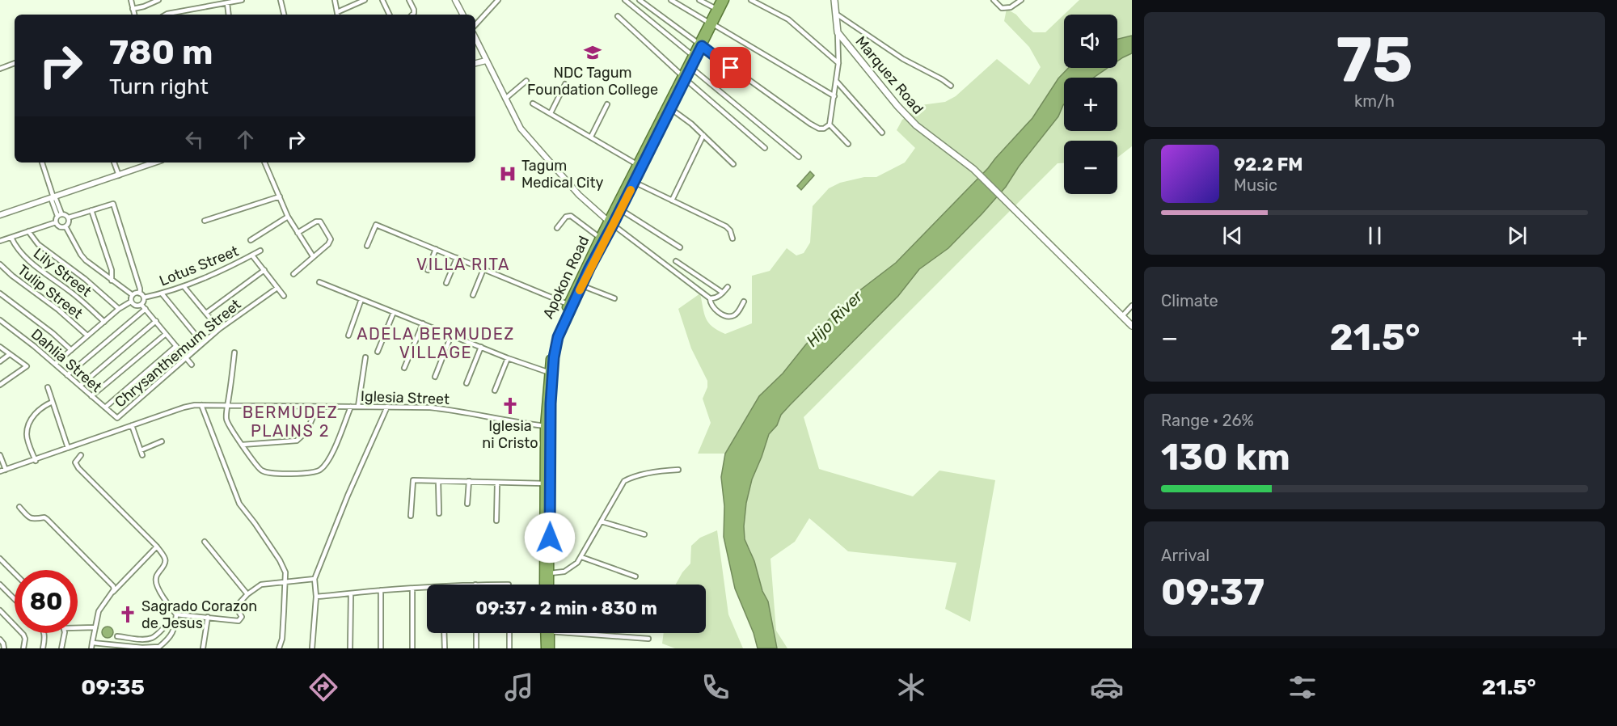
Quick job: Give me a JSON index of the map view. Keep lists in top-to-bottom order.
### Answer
{
  "streets": {
    "highway": ["Apokon Road"],
    "main road": ["Marquez Road"],
    "street": [
      "Lotus Street",
      "Lily Street",
      "Tulip Street",
      "Chrysanthemum Street",
      "Dahlia Street",
      "Iglesia Street"
    ]
  },
  "crossings": [
    ["Apokon Road", "Iglesia Street"],
    ["Chrysanthemum Street", "Dahlia Street"]
  ],
  "districts": ["VILLA RITA", "ADELA BERMUDEZ VILLAGE", "BERMUDEZ PLAINS 2"],
  "water": ["Hijo River"],
  "places": {
    "school or university": ["NDC Tagum Foundation College"],
    "hospital": ["Tagum Medical City"],
    "church": ["Iglesia ni Cristo", "Sagrado Corazon de Jesus"]
  },
  "page": {
    "tile": [
      ["75", "km/h"],
      "Climate",
      ["Range · 26%", "130 km"],
      ["Arrival", "09:37"]
    ],
    "map_buttons": ["+", "−"],
    "turn": ["780 m", "Turn right"],
    "song": ["92.2 FM", "Music"],
    "heat": ["−", "21.5°", "+"],
    "limit": "80",
    "trip": "09:37 · 2 min · 830 m",
    "tabs": ["09:35", "21.5°"]
  }
}
